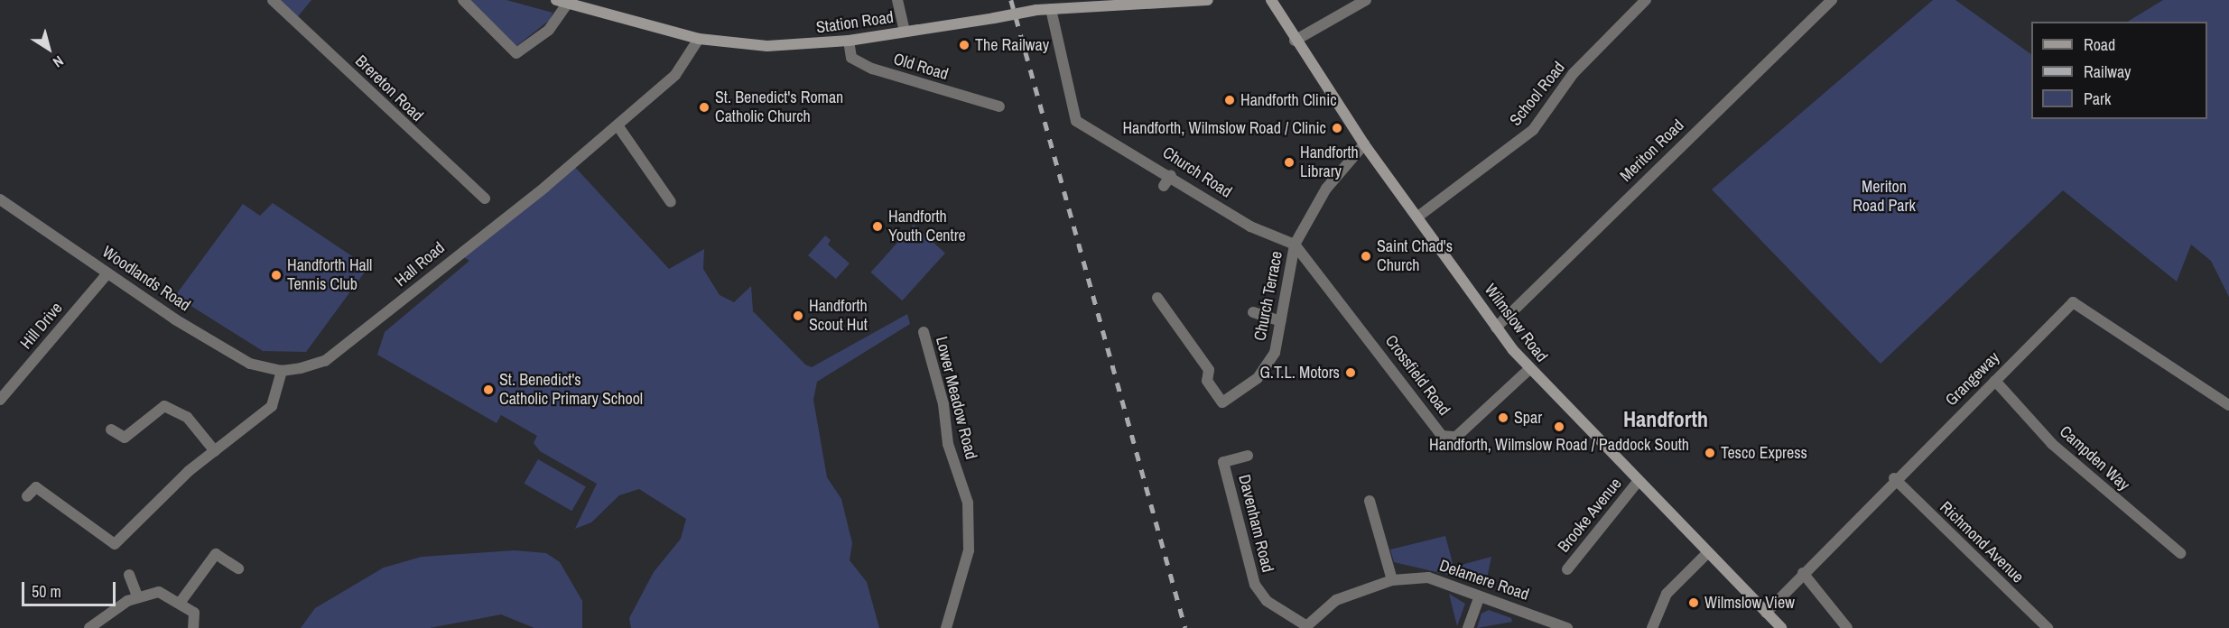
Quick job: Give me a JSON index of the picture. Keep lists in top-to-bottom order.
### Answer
{
  "streets": {
    "main road": ["Station Road", "Wilmslow Road"],
    "street": [
      "Old Road",
      "Brereton Road",
      "School Road",
      "Meriton Road",
      "Church Road",
      "Hall Road",
      "Woodlands Road",
      "Church Terrace",
      "Hill Drive",
      "Crossfield Road",
      "Grangeway",
      "Lower Meadow Road",
      "Campden Way",
      "Brooke Avenue",
      "Davenham Road",
      "Richmond Avenue",
      "Delamere Road"
    ]
  },
  "crossings": [
    ["Station Road", "Old Road"],
    ["Station Road", "Church Road"],
    ["Station Road", "Hall Road"],
    ["School Road", "Wilmslow Road"],
    ["Meriton Road", "Wilmslow Road"],
    ["Church Road", "Church Terrace"],
    ["Church Road", "Crossfield Road"],
    ["Hall Road", "Woodlands Road"],
    ["Woodlands Road", "Hill Drive"],
    ["Church Terrace", "Crossfield Road"],
    ["Wilmslow Road", "Crossfield Road"],
    ["Wilmslow Road", "Grangeway"],
    ["Wilmslow Road", "Brooke Avenue"],
    ["Grangeway", "Campden Way"],
    ["Grangeway", "Richmond Avenue"],
    ["Davenham Road", "Delamere Road"]
  ],
  "districts": ["Handforth"],
  "parks": ["Meriton Road Park"],
  "places": [
    "The Railway",
    "Handforth Clinic",
    "St. Benedict's Roman Catholic Church",
    "Handforth, Wilmslow Road / Clinic",
    "Handforth Library",
    "Handforth Youth Centre",
    "Saint Chad's Church",
    "Handforth Hall Tennis Club",
    "Handforth Scout Hut",
    "G.T.L. Motors",
    "St. Benedict's Catholic Primary School",
    "Spar",
    "Handforth, Wilmslow Road / Paddock South",
    "Tesco Express",
    "Wilmslow View"
  ],
  "legend": ["Road", "Railway", "Park"],
  "scale_bar": "50 m",
  "north": "bottom right"
}
